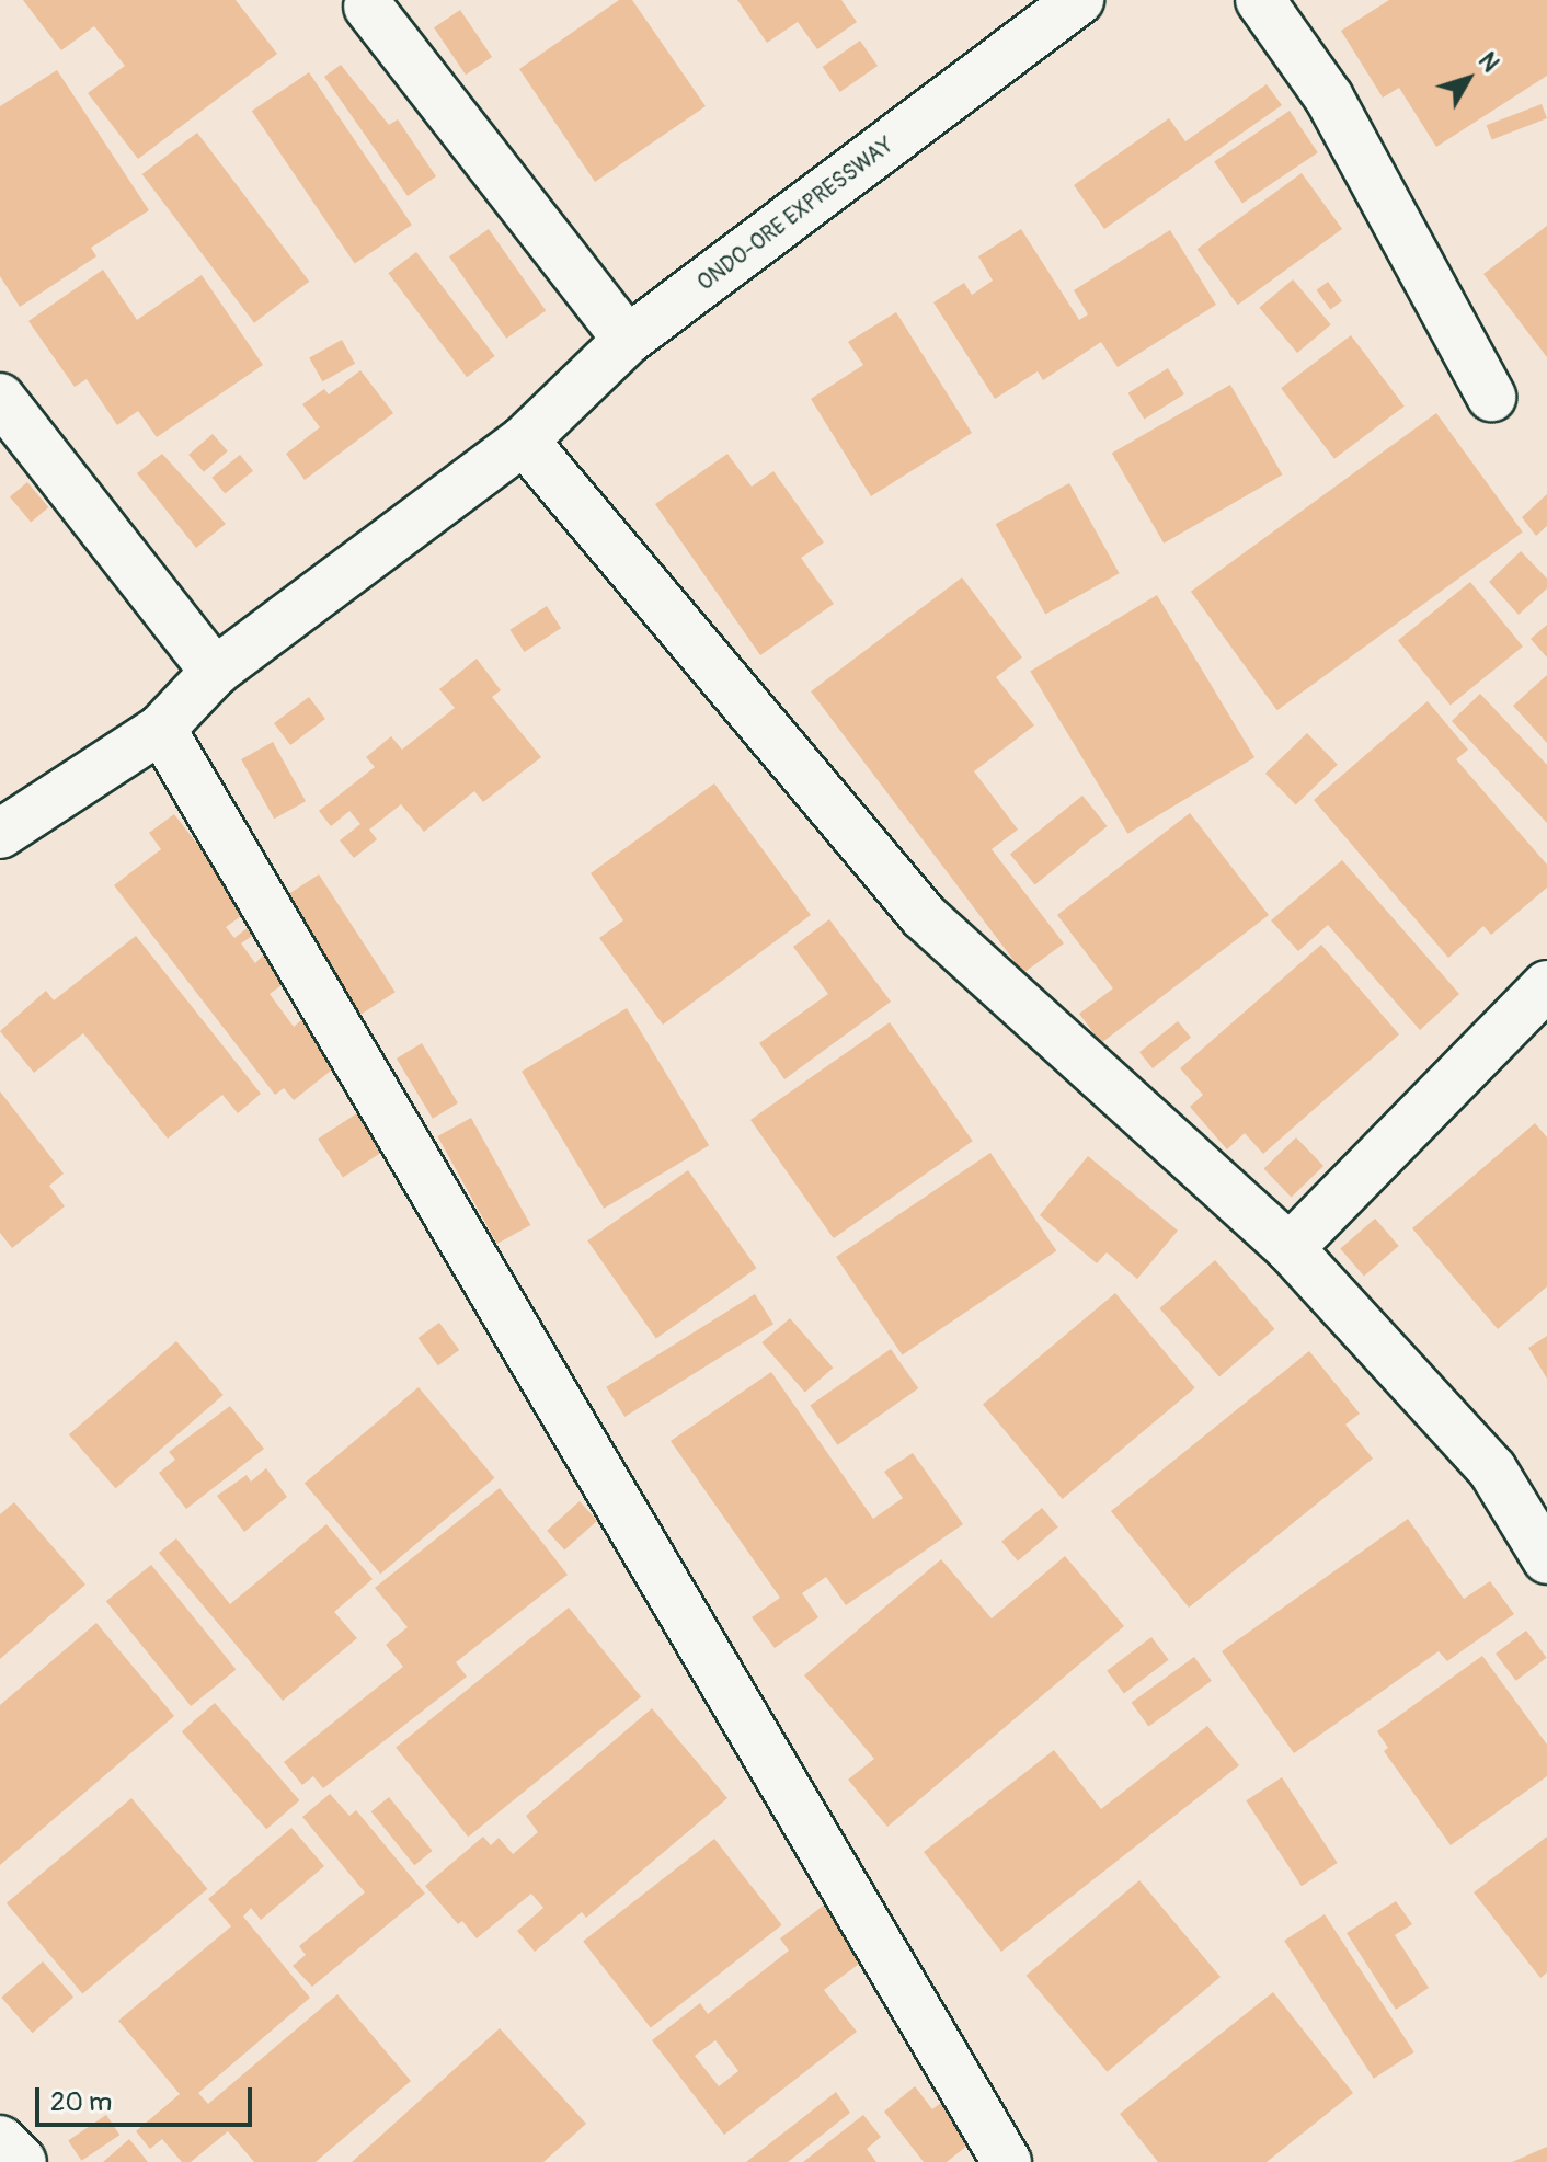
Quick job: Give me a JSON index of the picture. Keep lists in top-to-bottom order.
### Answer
{
  "streets": {
    "street": ["ONDO-ORE EXPRESSWAY"]
  },
  "scale_bar": "20 m",
  "north": "top right"
}
